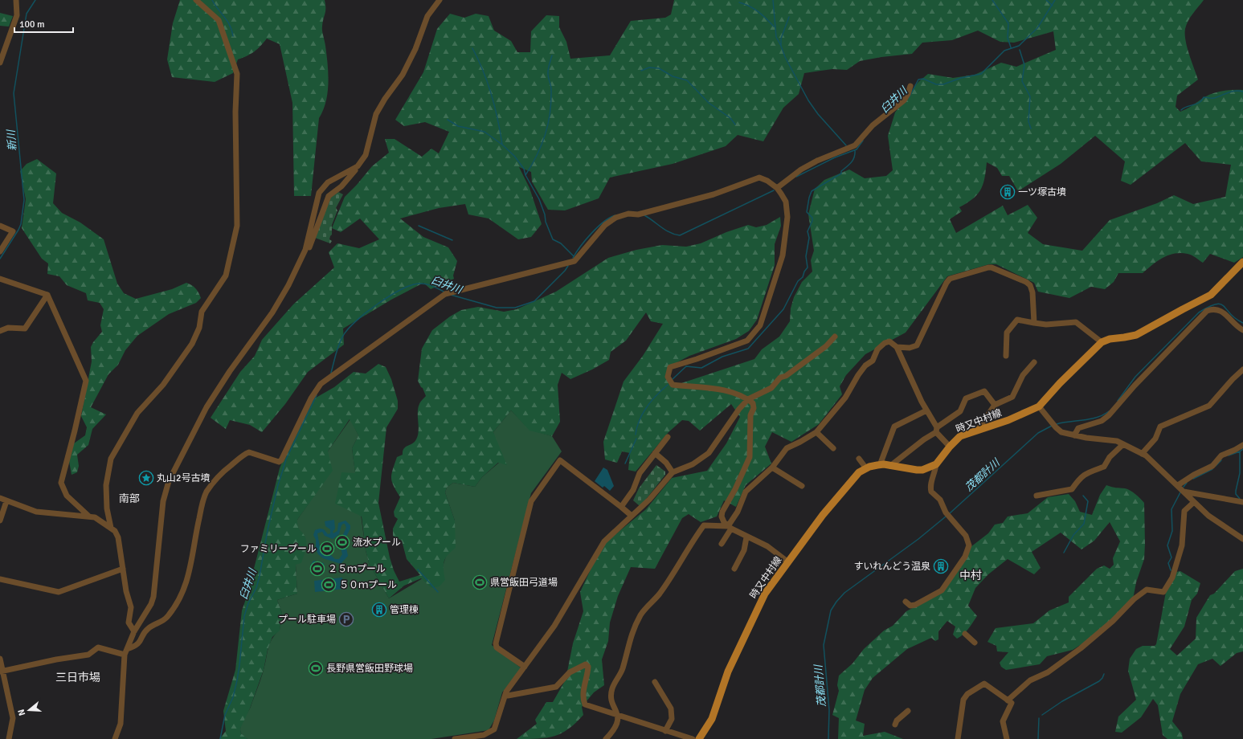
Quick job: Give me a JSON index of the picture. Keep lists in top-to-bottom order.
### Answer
{
  "streets": {
    "main road": ["時又中村線"]
  },
  "districts": ["南部", "中村", "三日市場"],
  "water": ["臼井川", "新川", "茂都計川"],
  "places": {
    "building": ["一ツ塚古墳", "すいれんどう温泉", "管理棟"],
    "place": ["丸山2号古墳"],
    "sports": [
      "流水プール",
      "ファミリープール",
      "２５ｍプール",
      "県営飯田弓道場",
      "５０ｍプール",
      "長野県営飯田野球場"
    ],
    "parking": ["プール駐車場"]
  },
  "scale_bar": "100 m",
  "north": "left"
}
